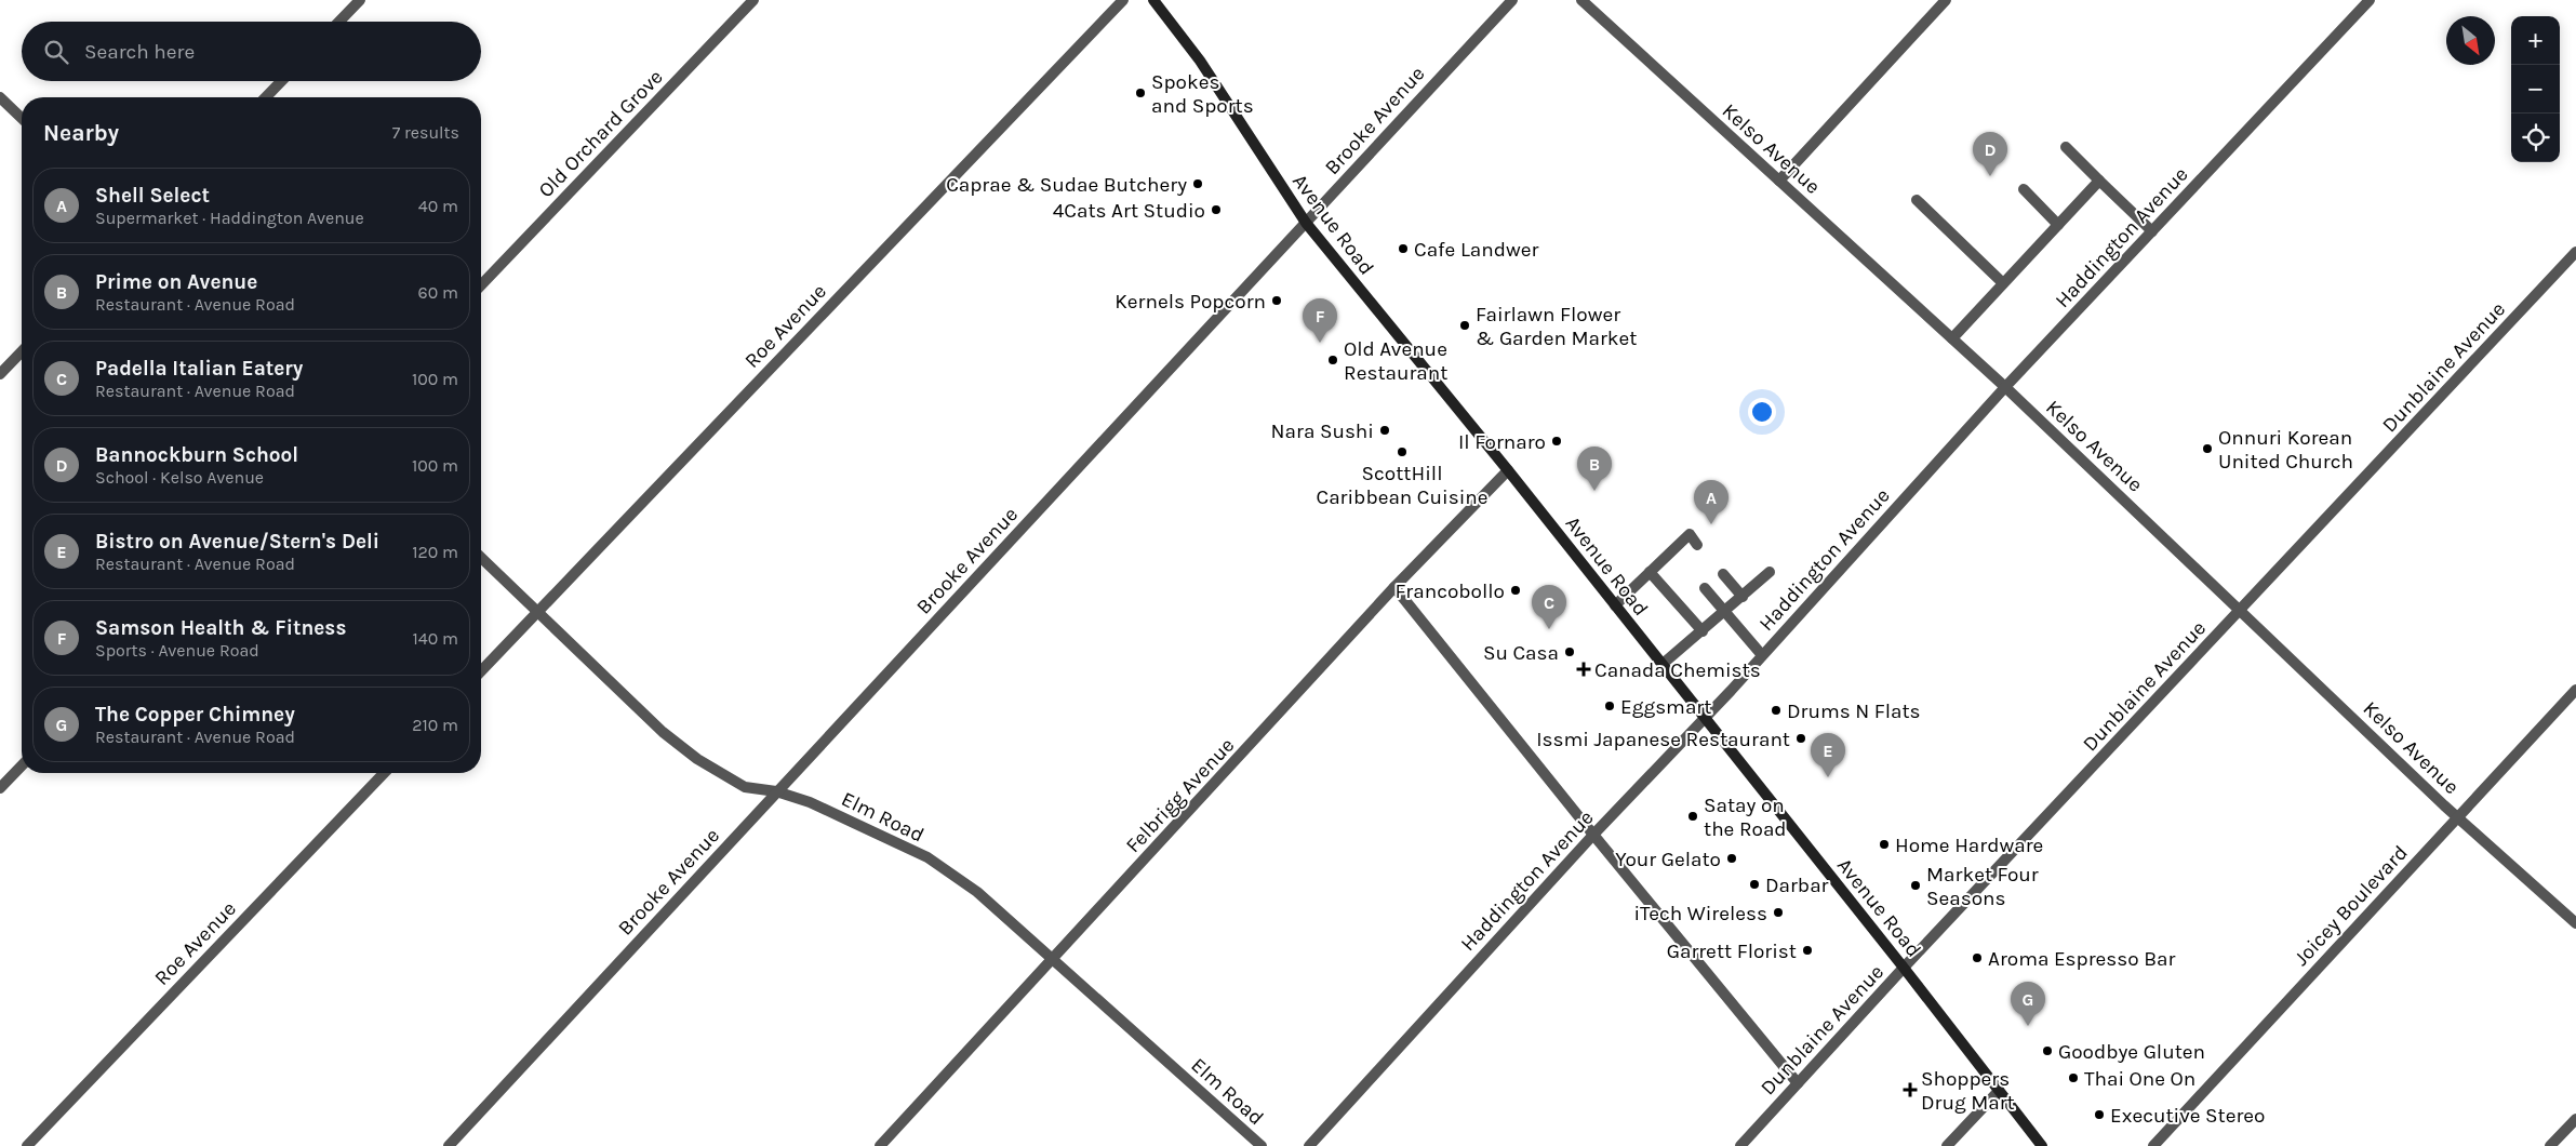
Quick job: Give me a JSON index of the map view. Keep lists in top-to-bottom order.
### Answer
{
  "streets": {
    "main road": ["Avenue Road"],
    "street": [
      "Brooke Avenue",
      "Old Orchard Grove",
      "Kelso Avenue",
      "Haddington Avenue",
      "Roe Avenue",
      "Dunblaine Avenue",
      "Felbrigg Avenue",
      "Elm Road",
      "Joicey Boulevard"
    ]
  },
  "crossings": [
    ["Brooke Avenue", "Avenue Road"],
    ["Brooke Avenue", "Elm Road"],
    ["Kelso Avenue", "Haddington Avenue"],
    ["Kelso Avenue", "Dunblaine Avenue"],
    ["Kelso Avenue", "Joicey Boulevard"],
    ["Avenue Road", "Haddington Avenue"],
    ["Avenue Road", "Dunblaine Avenue"],
    ["Avenue Road", "Felbrigg Avenue"],
    ["Roe Avenue", "Elm Road"],
    ["Felbrigg Avenue", "Elm Road"]
  ],
  "places": {
    "other": [
      "Spokes and Sports",
      "Caprae & Sudae Butchery",
      "4Cats Art Studio",
      "Cafe Landwer",
      "Kernels Popcorn",
      "Fairlawn Flower & Garden Market",
      "Old Avenue Restaurant",
      "Nara Sushi",
      "Il Fornaro",
      "Onnuri Korean United Church",
      "ScottHill Caribbean Cuisine",
      "Francobollo",
      "Su Casa",
      "Eggsmart",
      "Drums N Flats",
      "Issmi Japanese Restaurant",
      "Satay on the Road",
      "Home Hardware",
      "Your Gelato",
      "Darbar",
      "Market Four Seasons",
      "iTech Wireless",
      "Garrett Florist",
      "Aroma Espresso Bar",
      "Goodbye Gluten",
      "Thai One On",
      "Executive Stereo"
    ],
    "health": ["Canada Chemists", "Shoppers Drug Mart"]
  },
  "north": "bottom right",
  "page": {
    "map_buttons": ["+", "−"],
    "search": "Search here",
    "heading": ["Nearby", "7 results"],
    "pins": [
      "D",
      "F",
      "B",
      "A",
      "C",
      "E",
      "G"
    ],
    "list": [
      {
        "mark": "A",
        "name": "Shell Select",
        "note": "Supermarket · Haddington Avenue",
        "value": "40 m"
      },
      {
        "mark": "B",
        "name": "Prime on Avenue",
        "note": "Restaurant · Avenue Road",
        "value": "60 m"
      },
      {
        "mark": "C",
        "name": "Padella Italian Eatery",
        "note": "Restaurant · Avenue Road",
        "value": "100 m"
      },
      {
        "mark": "D",
        "name": "Bannockburn School",
        "note": "School · Kelso Avenue",
        "value": "100 m"
      },
      {
        "mark": "E",
        "name": "Bistro on Avenue/Stern's Deli",
        "note": "Restaurant · Avenue Road",
        "value": "120 m"
      },
      {
        "mark": "F",
        "name": "Samson Health & Fitness",
        "note": "Sports · Avenue Road",
        "value": "140 m"
      },
      {
        "mark": "G",
        "name": "The Copper Chimney",
        "note": "Restaurant · Avenue Road",
        "value": "210 m"
      }
    ]
  }
}
